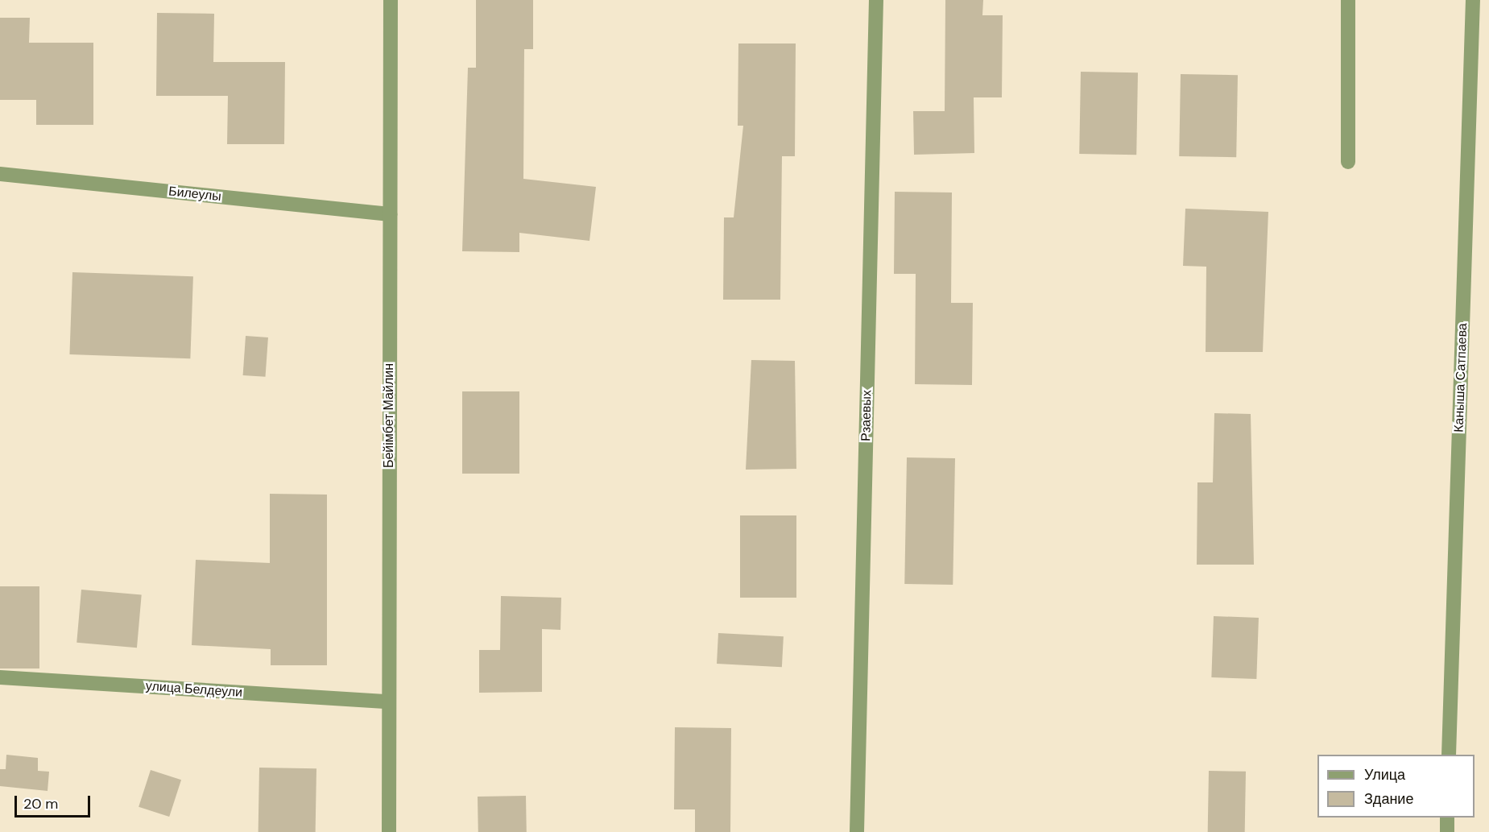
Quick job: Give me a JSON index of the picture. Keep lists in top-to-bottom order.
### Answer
{
  "streets": {
    "street": [
      "Билеулы",
      "Каныша Сатпаева",
      "Бейімбет Майлин",
      "Рзаевых",
      "улица Белдеули"
    ]
  },
  "crossings": [
    ["Билеулы", "Бейімбет Майлин"],
    ["Бейімбет Майлин", "улица Белдеули"]
  ],
  "legend": ["Улица", "Здание"],
  "scale_bar": "20 m"
}
